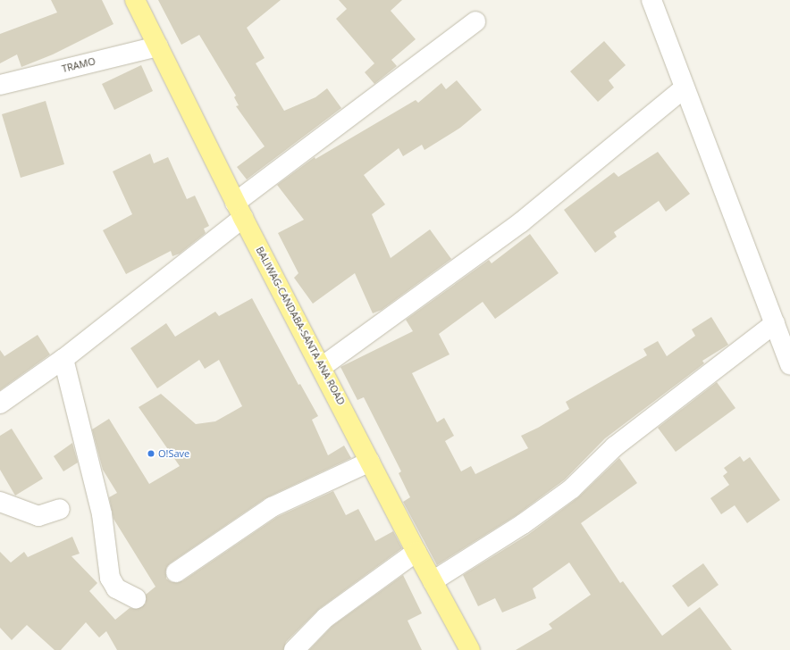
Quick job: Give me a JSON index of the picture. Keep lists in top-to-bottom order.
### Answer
{
  "streets": {
    "main road": ["BALIWAG-CANDABA-SANTA ANA ROAD"],
    "street": ["TRAMO"]
  },
  "crossings": [
    ["TRAMO", "BALIWAG-CANDABA-SANTA ANA ROAD"]
  ],
  "places": ["O!Save"]
}
